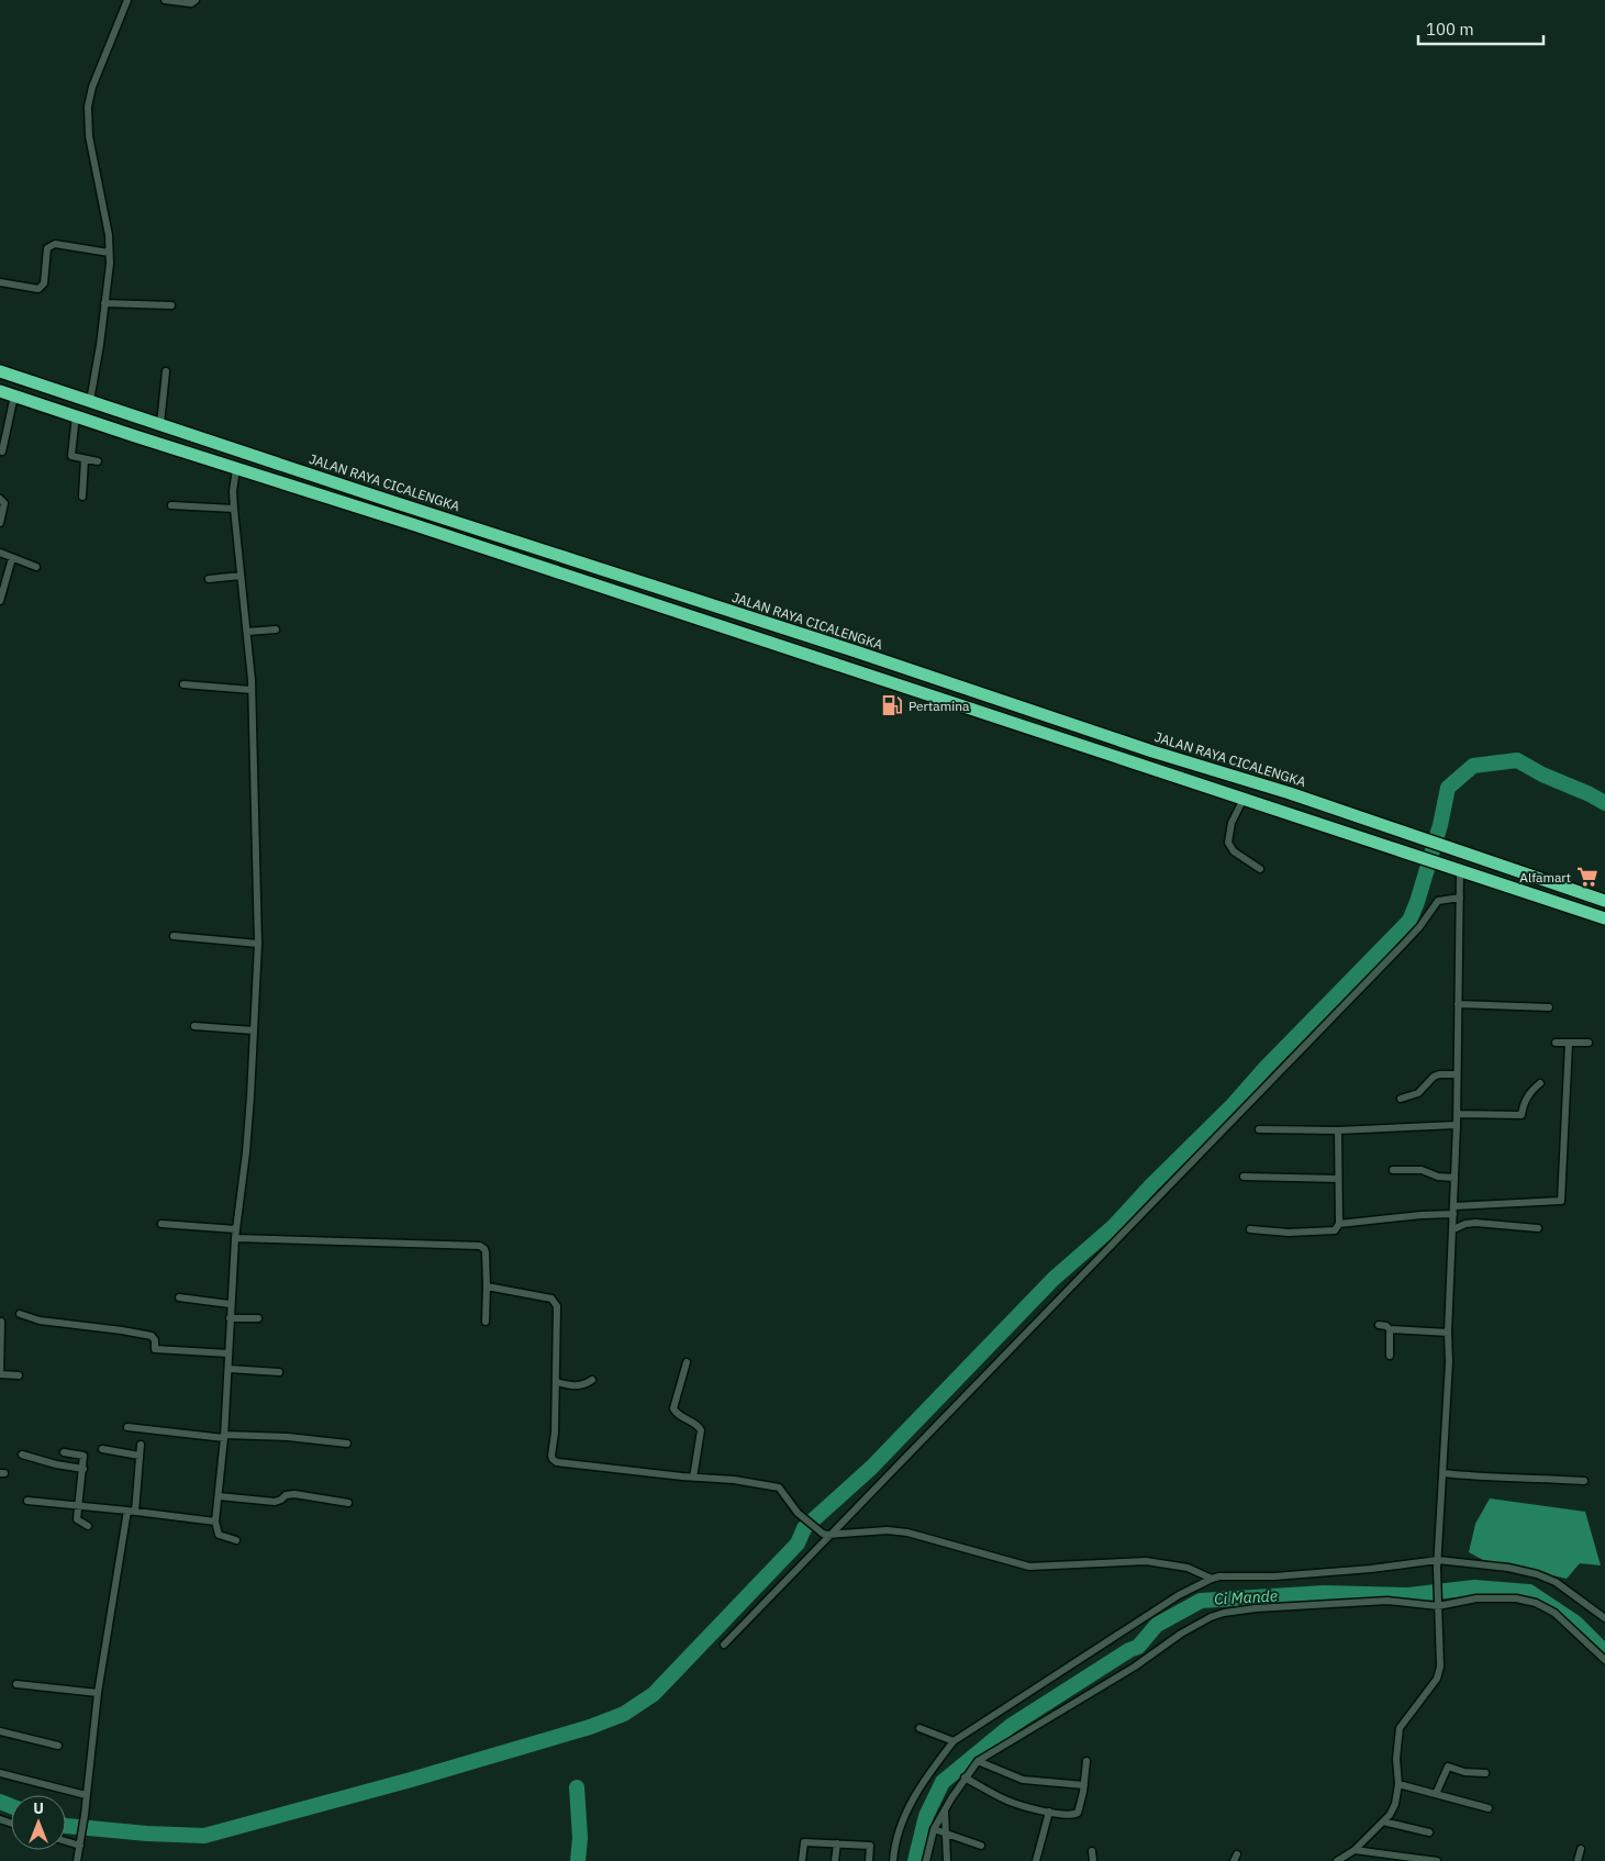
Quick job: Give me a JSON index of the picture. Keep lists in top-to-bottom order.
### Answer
{
  "streets": {
    "highway": ["JALAN RAYA CICALENGKA"]
  },
  "water": ["Ci Mande"],
  "places": {
    "fuel station": ["Pertamina"],
    "supermarket": ["Alfamart"]
  },
  "scale_bar": "100 m",
  "north": "top"
}
